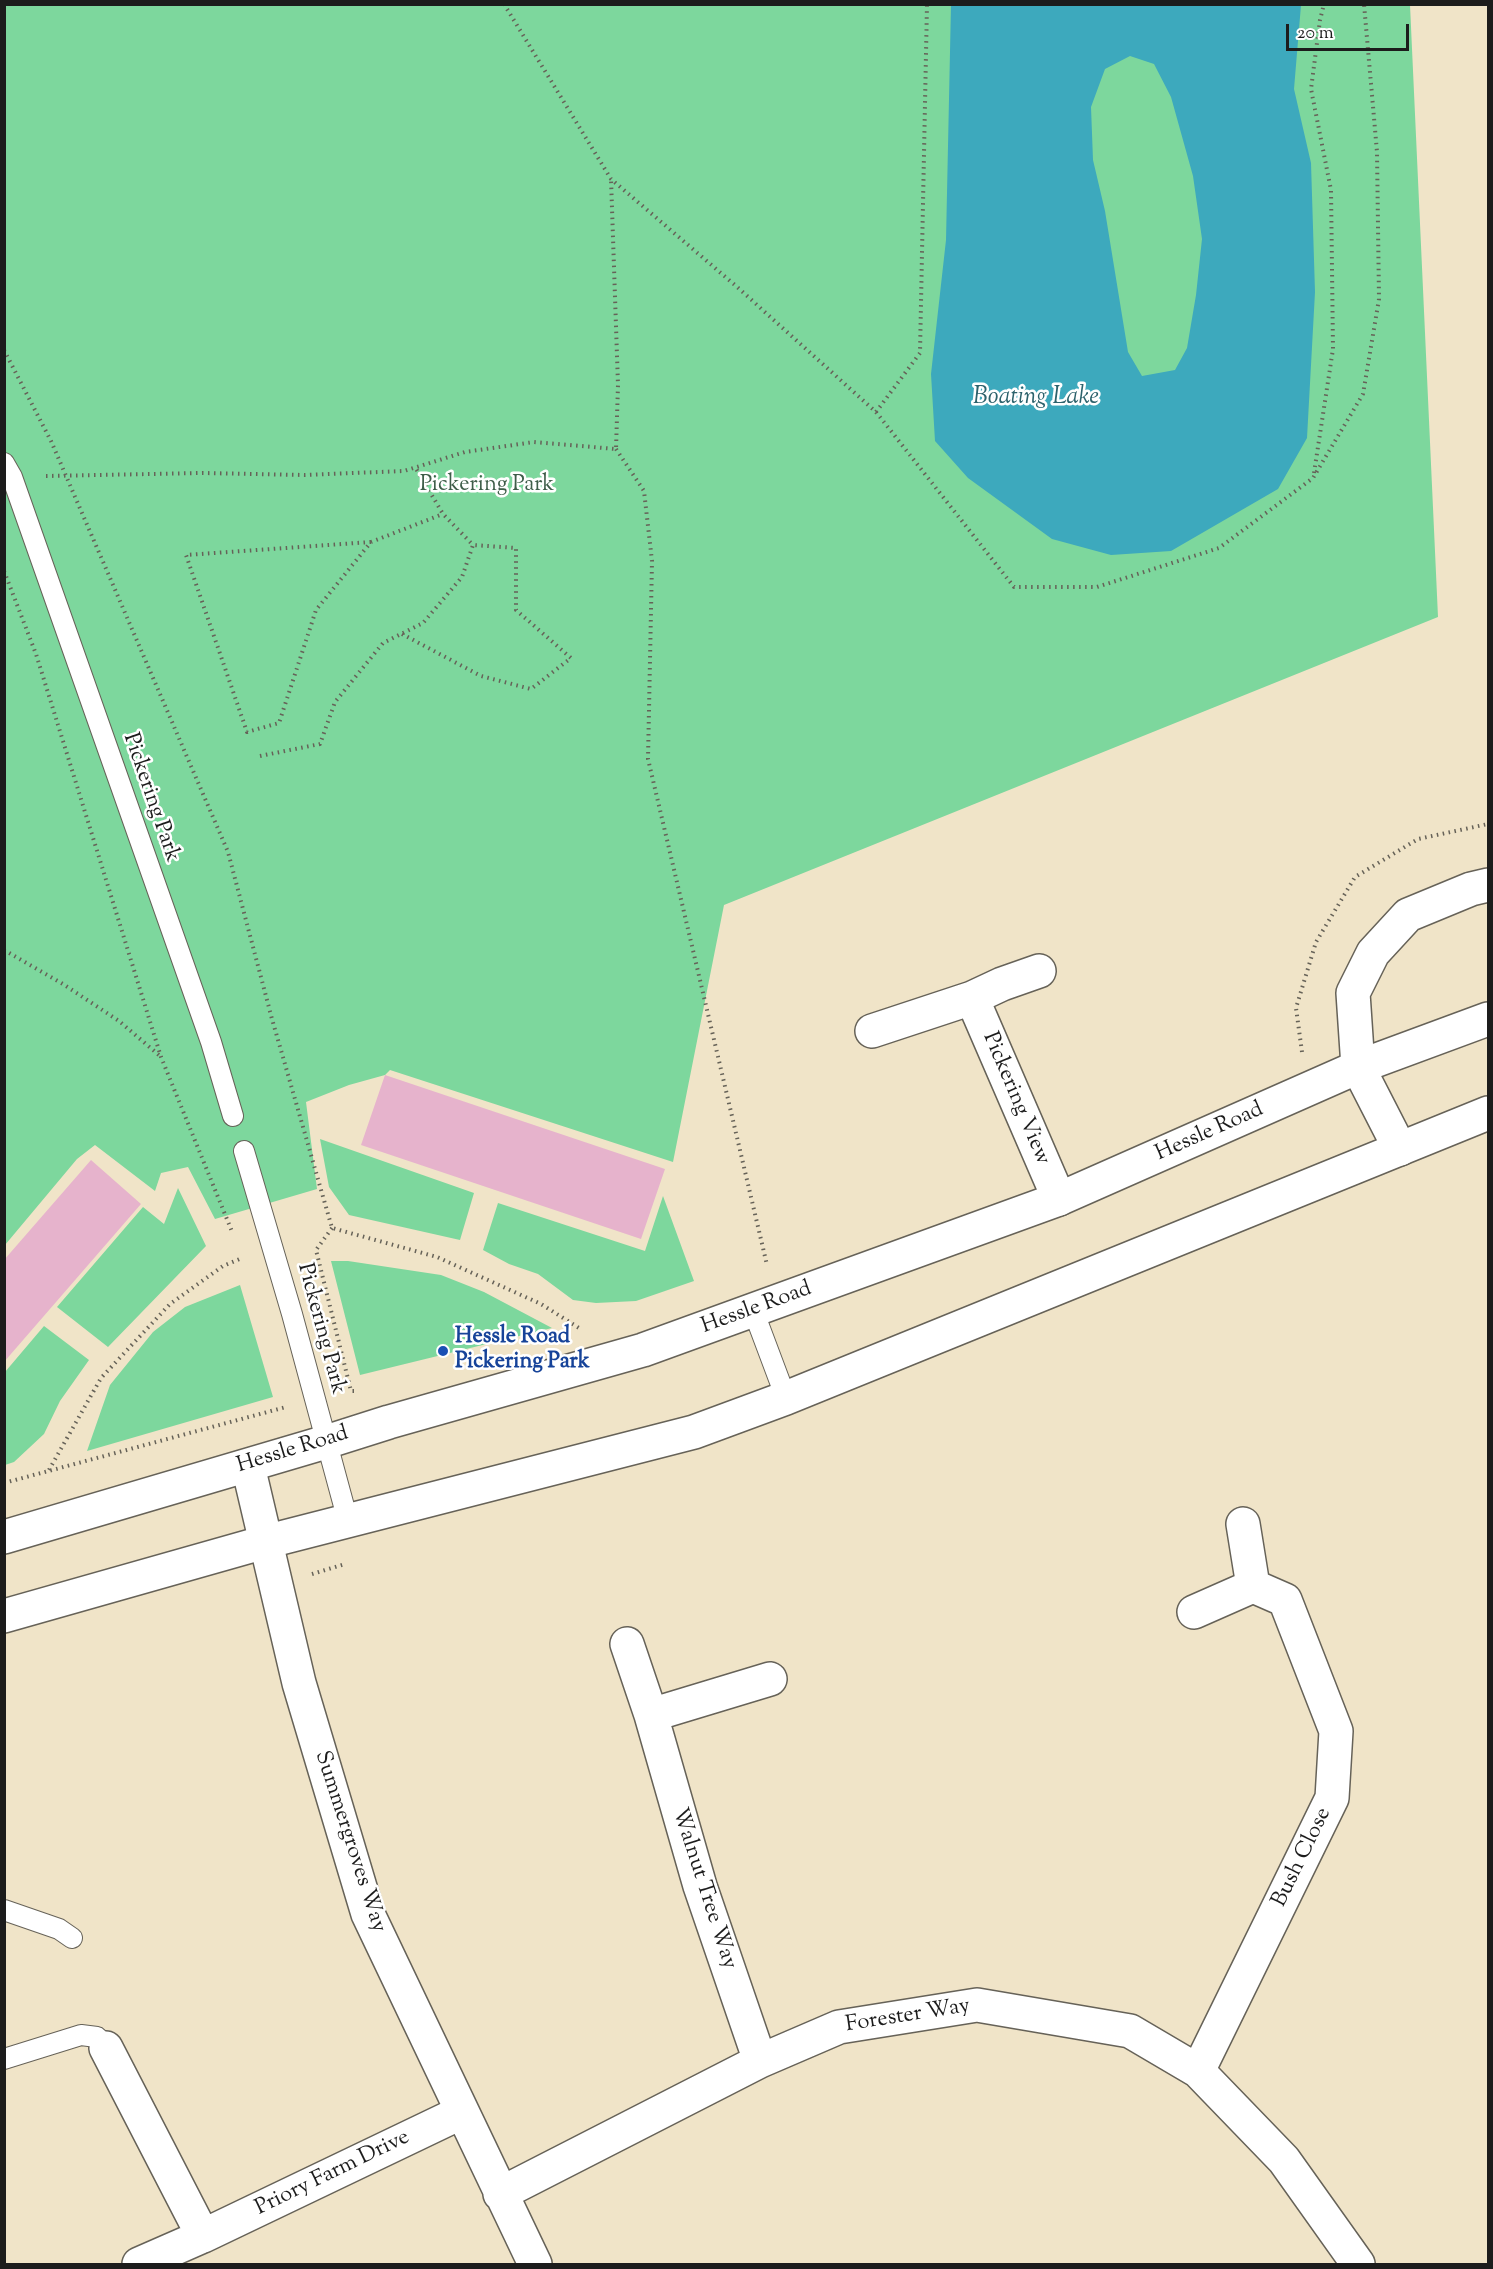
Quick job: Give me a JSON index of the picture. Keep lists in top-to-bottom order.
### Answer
{
  "streets": {
    "street": [
      "Pickering View",
      "Hessle Road",
      "Summergroves Way",
      "Bush Close",
      "Walnut Tree Way",
      "Forester Way",
      "Priory Farm Drive"
    ],
    "lane": ["Pickering Park"]
  },
  "crossings": [
    ["Pickering Park", "Hessle Road"],
    ["Pickering View", "Hessle Road"],
    ["Hessle Road", "Summergroves Way"],
    ["Summergroves Way", "Forester Way"],
    ["Summergroves Way", "Priory Farm Drive"],
    ["Bush Close", "Forester Way"],
    ["Walnut Tree Way", "Forester Way"]
  ],
  "water": ["Boating Lake"],
  "parks": ["Pickering Park"],
  "places": ["Hessle Road Pickering Park"],
  "scale_bar": "20 m"
}
